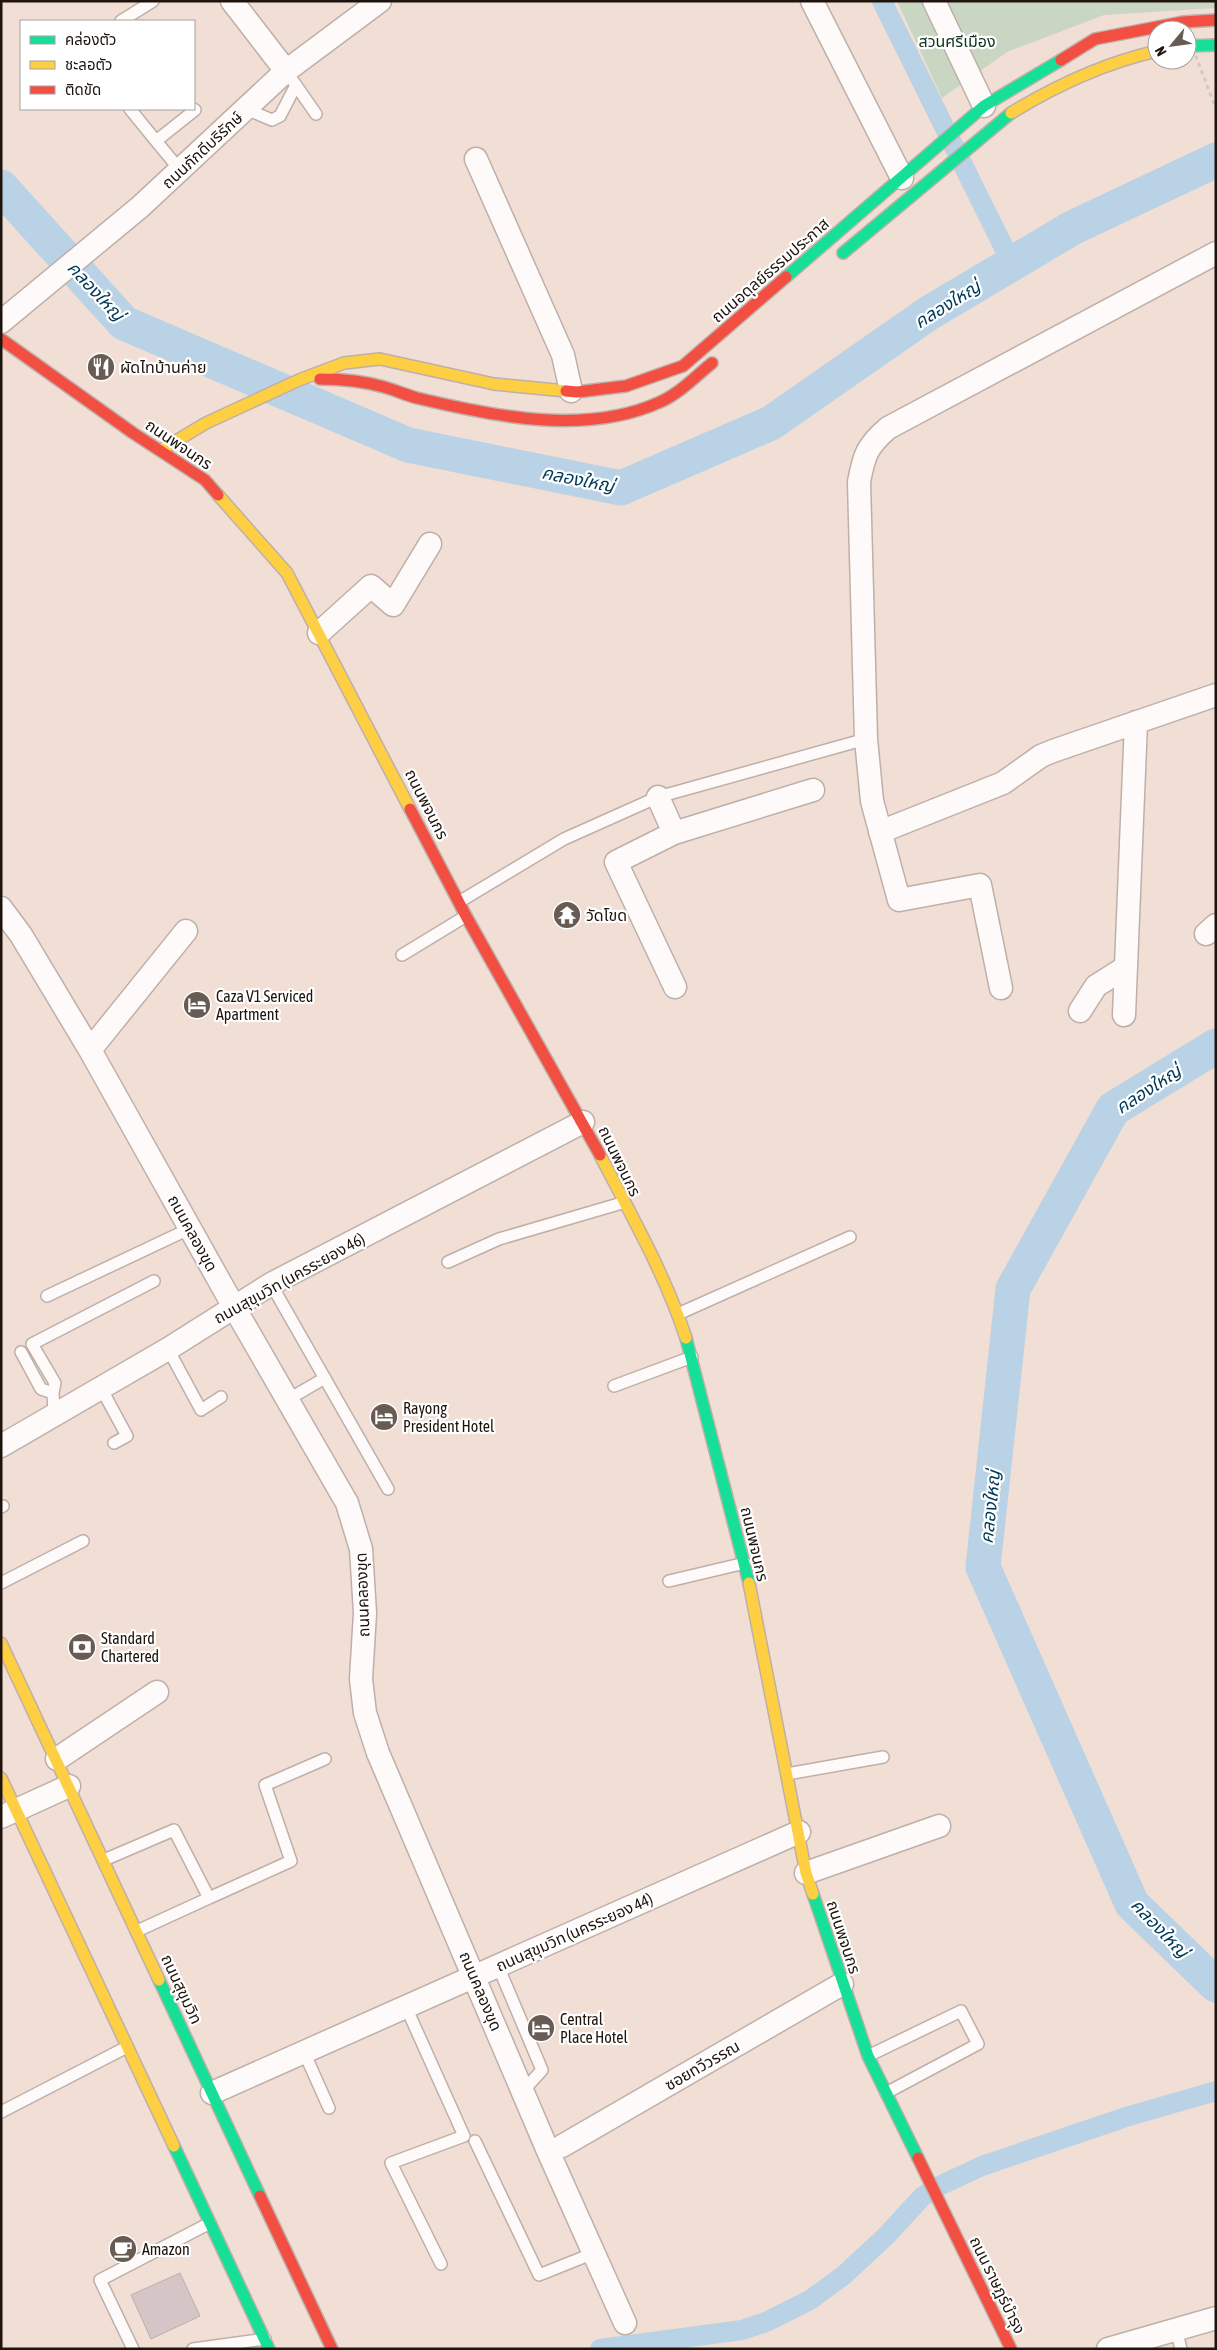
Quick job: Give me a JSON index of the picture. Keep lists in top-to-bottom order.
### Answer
{
  "streets": {
    "street": [
      "ถนนภักดีบริรักษ์",
      "ถนนอดุลย์ธรรมประภาส",
      "ถนนพจนกร",
      "ถนนคลองขุด",
      "ถนนสุขุมวิท (นครระยอง 46)",
      "ถนนสุขุมวิท (นครระยอง 44)",
      "ถนนสุขุมวิท",
      "ซอยทวีวรรณ",
      "ถนน ราษฎร์บำรุง"
    ]
  },
  "crossings": [
    ["ถนนอดุลย์ธรรมประภาส", "ถนนพจนกร"],
    ["ถนนพจนกร", "ถนนสุขุมวิท (นครระยอง 46)"],
    ["ถนนพจนกร", "ถนนสุขุมวิท (นครระยอง 44)"],
    ["ถนนพจนกร", "ซอยทวีวรรณ"],
    ["ถนนพจนกร", "ถนน ราษฎร์บำรุง"],
    ["ถนนคลองขุด", "ถนนสุขุมวิท (นครระยอง 46)"],
    ["ถนนคลองขุด", "ถนนสุขุมวิท (นครระยอง 44)"],
    ["ถนนสุขุมวิท (นครระยอง 44)", "ถนนสุขุมวิท"]
  ],
  "water": ["คลองใหญ่"],
  "parks": ["สวนศรีเมือง"],
  "places": {
    "restaurant": ["ผัดไทบ้านค่าย"],
    "temple": ["วัดโขด"],
    "hotel": ["Caza V1 Serviced Apartment", "Rayong President Hotel", "Central Place Hotel"],
    "bank": ["Standard Chartered"],
    "cafe": ["Amazon"]
  },
  "legend": ["คล่องตัว", "ชะลอตัว", "ติดขัด"],
  "north": "bottom left"
}
